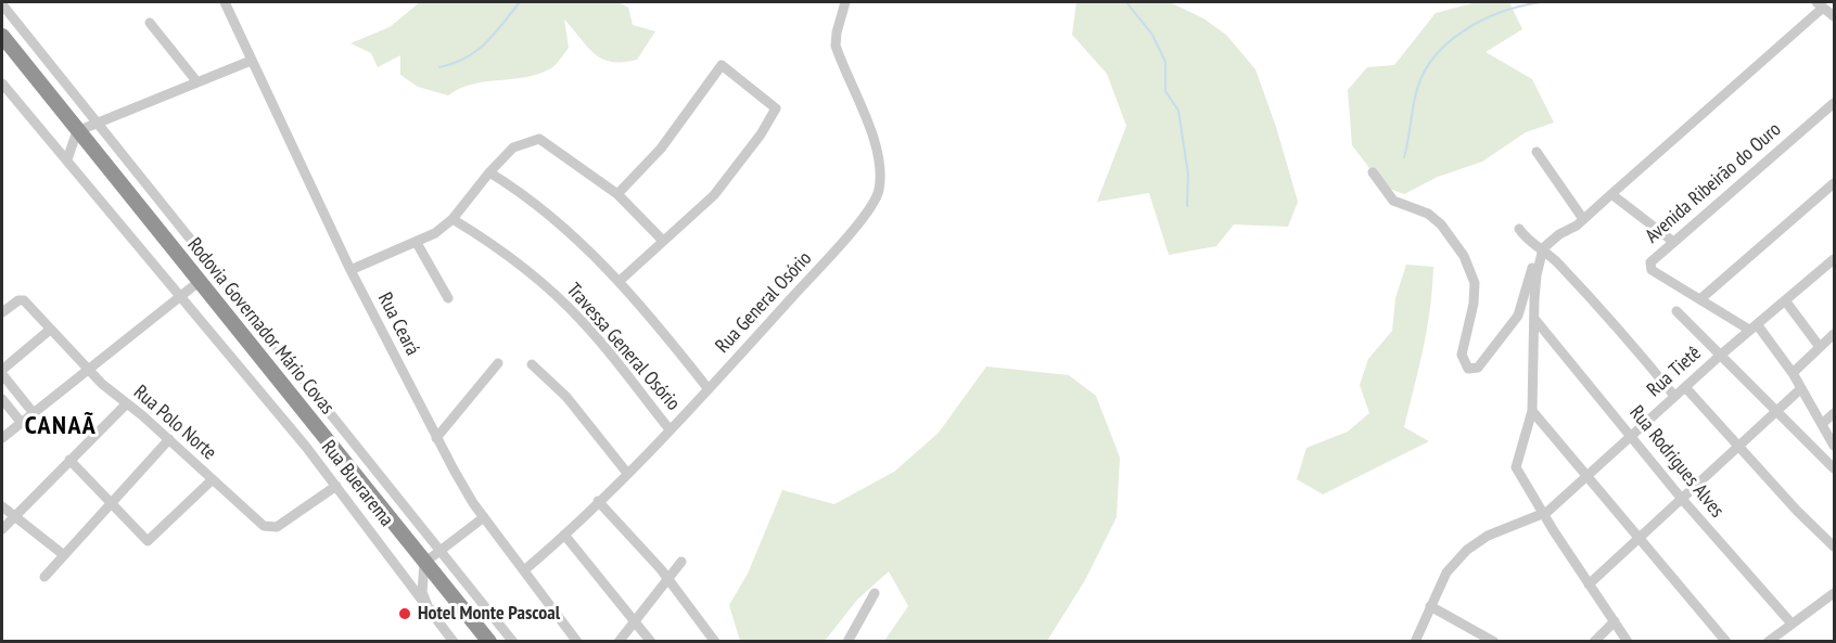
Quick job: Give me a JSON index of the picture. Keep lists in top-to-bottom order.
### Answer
{
  "streets": {
    "highway": ["Rodovia Governador Mário Covas"],
    "street": [
      "Avenida Ribeirão do Ouro",
      "Rua General Osório",
      "Rua Ceará",
      "Travessa General Osório",
      "Rua Tietê",
      "Rua Polo Norte",
      "Rua Rodrigues Alves",
      "Rua Buerarema"
    ]
  },
  "crossings": [
    ["Avenida Ribeirão do Ouro", "Rua Tietê"],
    ["Rua General Osório", "Rua Ceará"],
    ["Rua General Osório", "Travessa General Osório"],
    ["Rua Tietê", "Rua Rodrigues Alves"],
    ["Rua Polo Norte", "Rua Buerarema"]
  ],
  "districts": ["CANAÃ"],
  "places": ["Hotel Monte Pascoal"]
}
